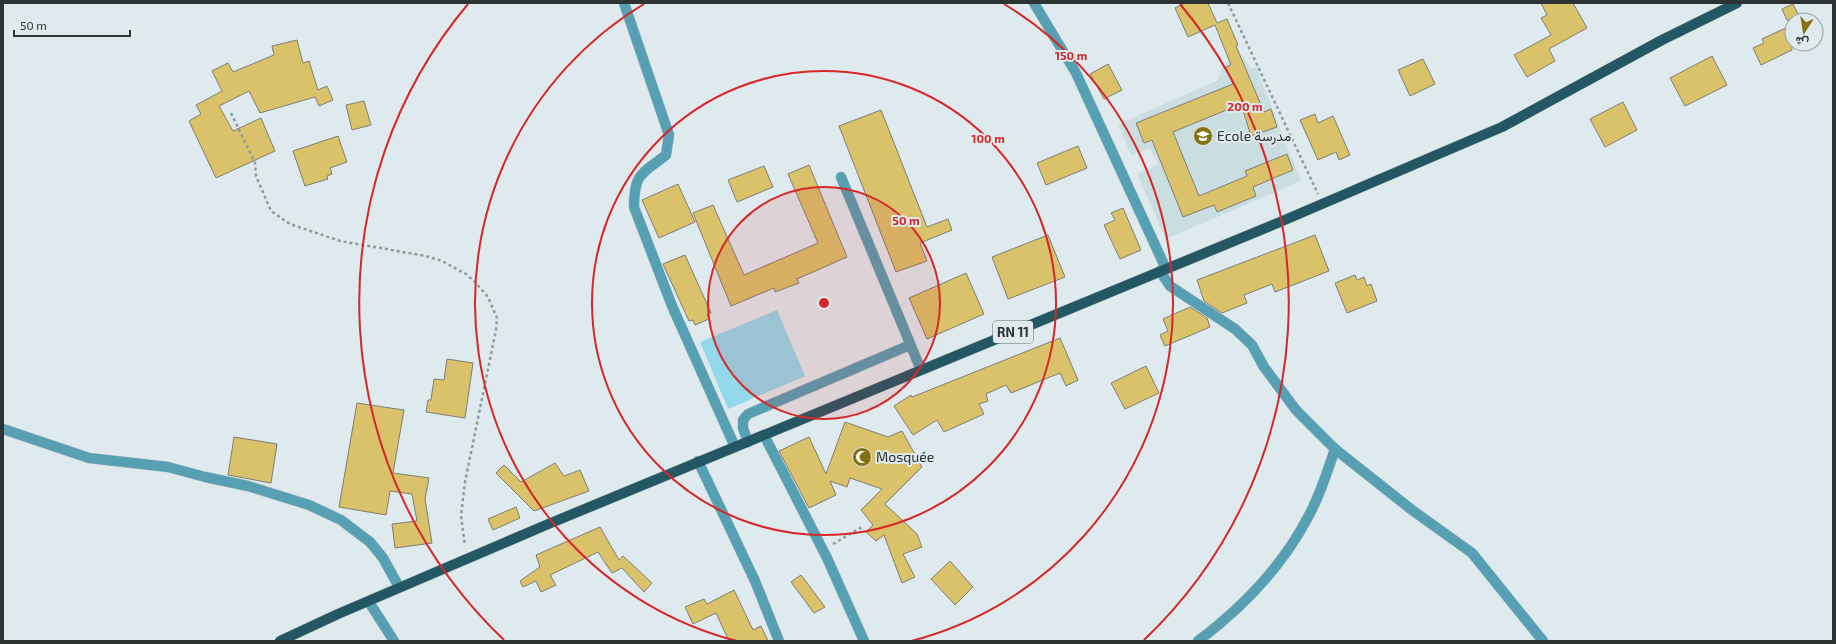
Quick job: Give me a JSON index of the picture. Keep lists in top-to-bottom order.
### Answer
{
  "streets": {
    "main road": ["RN 11"]
  },
  "places": {
    "school or university": ["Ecole مدرسة"],
    "mosque": ["Mosquée"]
  },
  "scale_bar": "50 m",
  "north": "bottom",
  "rings": [
    "150 m",
    "200 m",
    "100 m",
    "50 m"
  ]
}
